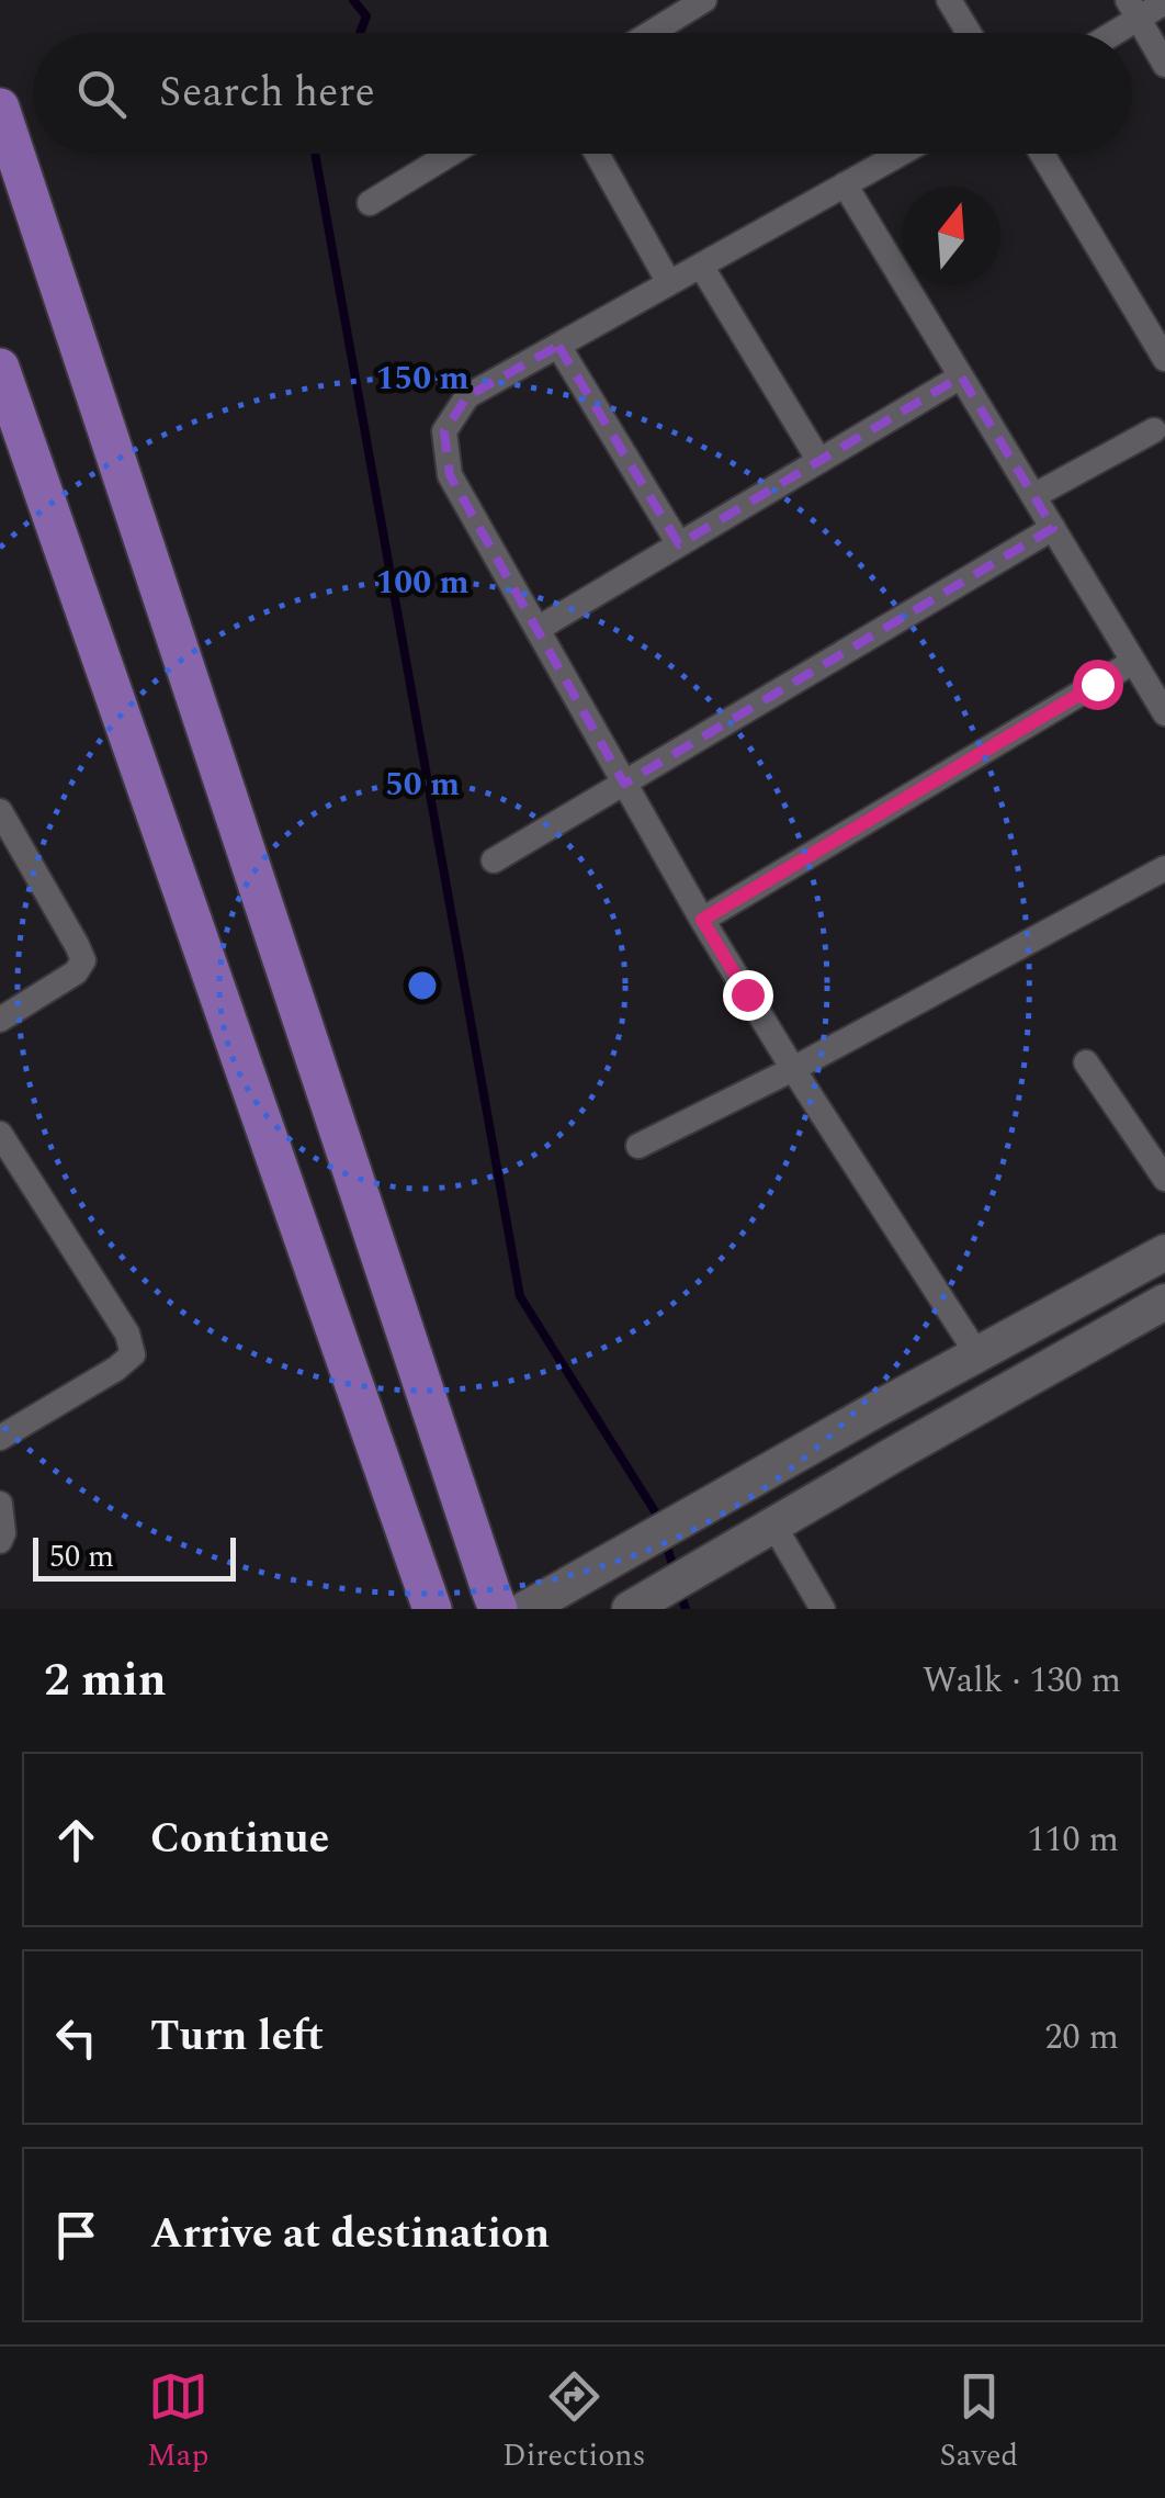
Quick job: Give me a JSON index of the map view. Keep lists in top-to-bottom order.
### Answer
{
  "scale_bar": "50 m",
  "north": "top",
  "page": {
    "search": "Search here",
    "scale": "50 m",
    "heading": ["2 min", "Walk · 130 m"],
    "list": [
      ["Continue", "110 m"],
      ["Turn left", "20 m"],
      "Arrive at destination"
    ],
    "nav": ["Map", "Directions", "Saved"]
  },
  "rings": ["150 m", "100 m", "50 m"]
}
